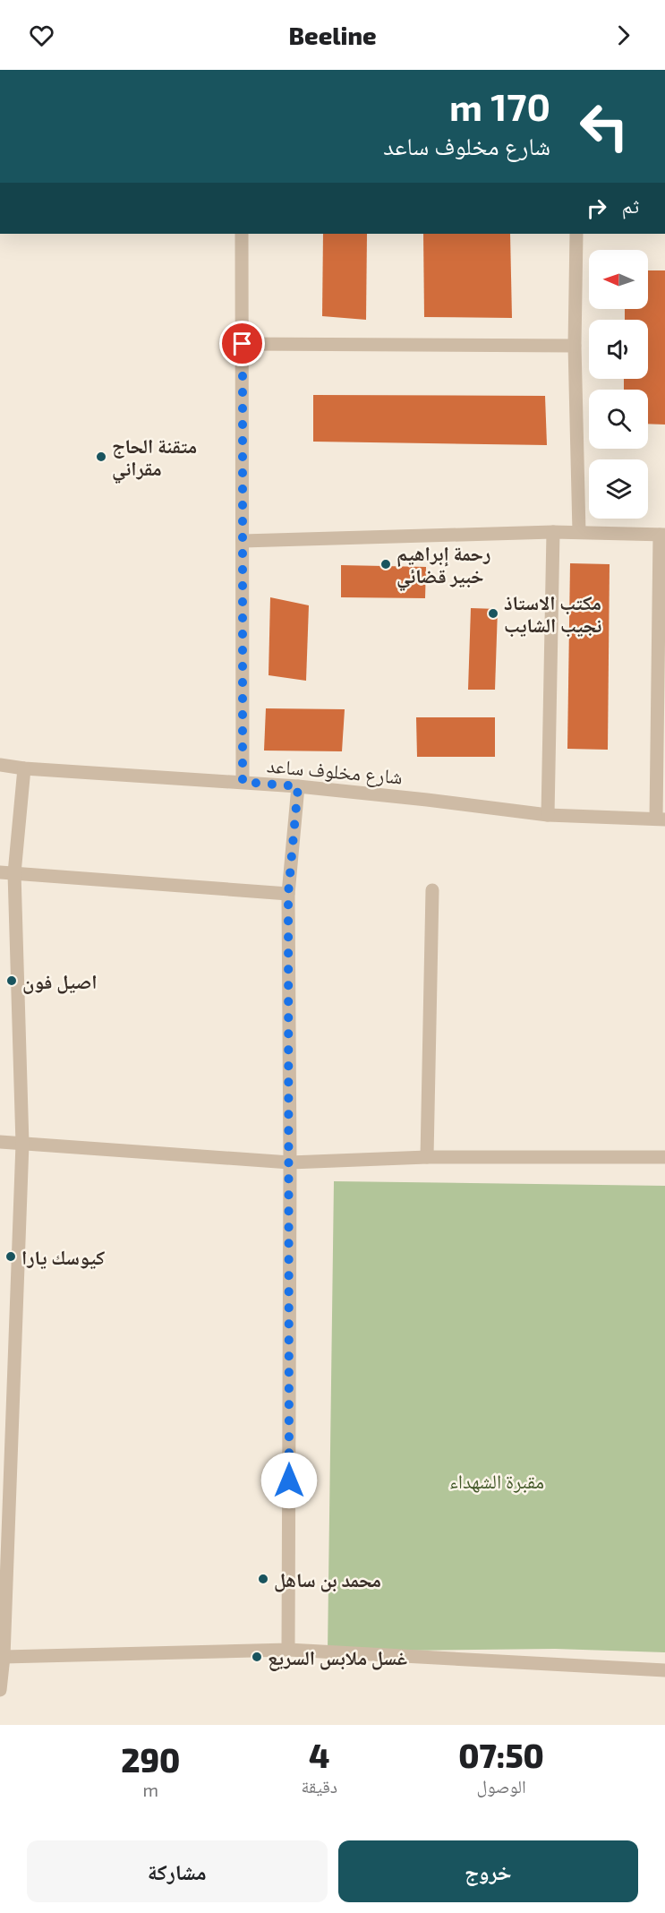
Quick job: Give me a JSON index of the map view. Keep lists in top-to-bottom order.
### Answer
{
  "streets": {
    "street": ["شارع مخلوف ساعد"]
  },
  "parks": ["مقبرة الشهداء"],
  "places": [
    "متقنة الحاج مقراني",
    "رحمة إبراهيم خبير قضائي",
    "مكتب الاستاذ نجيب الشايب",
    "اصيل فون",
    "كيوسك يارا",
    "محمد بن ساهل",
    "غسل ملابس السريع"
  ],
  "north": "left",
  "page": {
    "header": "Beeline",
    "turn": ["170 m", "شارع مخلوف ساعد"],
    "then": "ثم",
    "eta": [
      "07:50",
      "الوصول",
      "4",
      "دقيقة",
      "290",
      "m"
    ],
    "buttons": ["خروج", "مشاركة"]
  }
}
